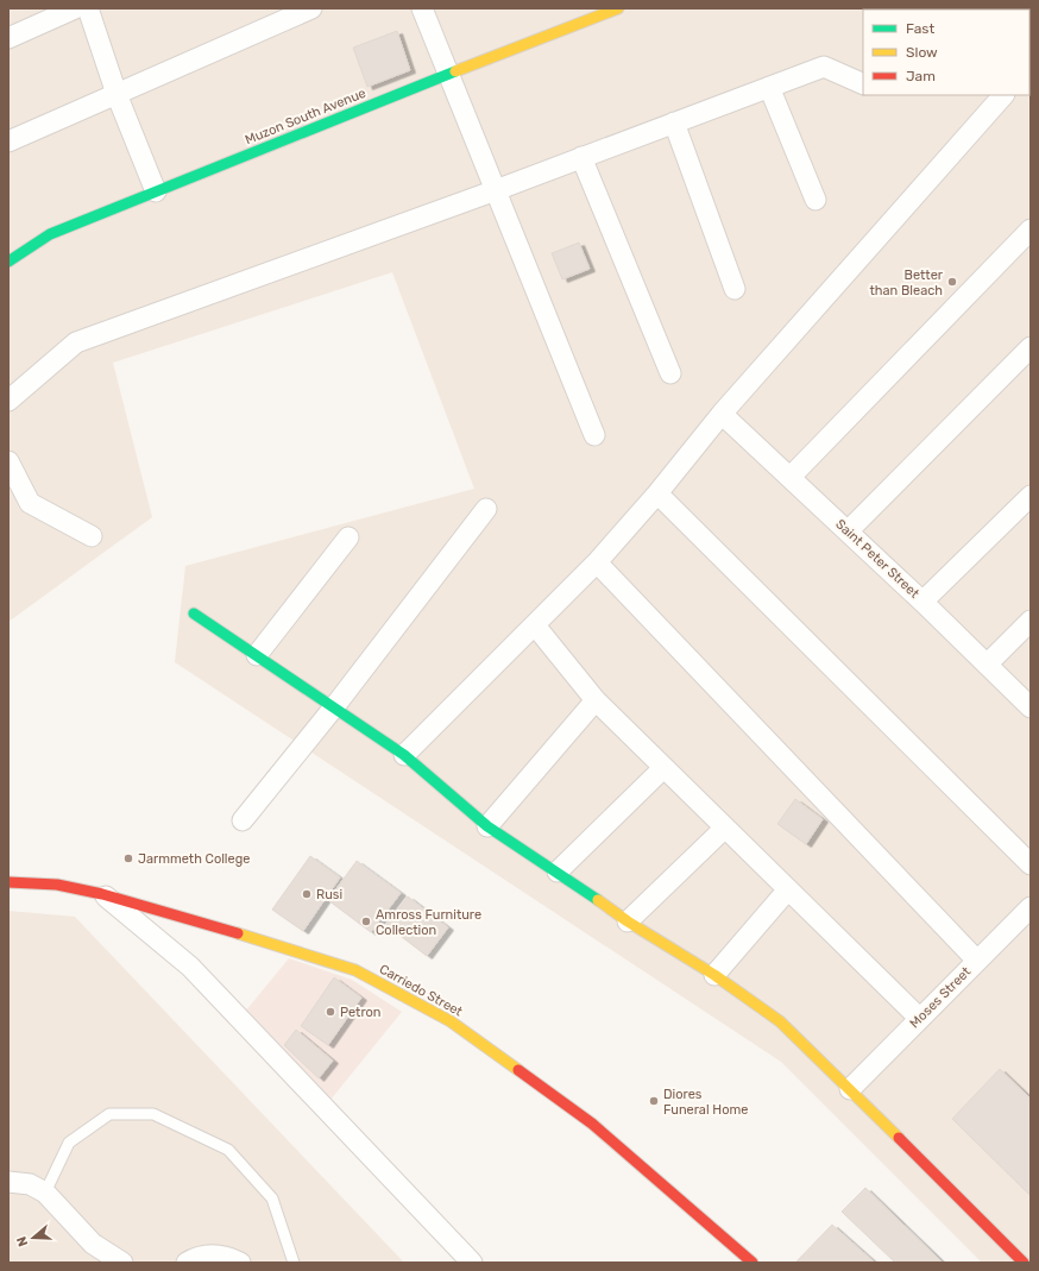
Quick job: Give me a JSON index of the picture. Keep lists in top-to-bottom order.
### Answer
{
  "streets": {
    "street": [
      "Muzon South Avenue",
      "Saint Peter Street",
      "Carriedo Street",
      "Moses Street"
    ]
  },
  "places": [
    "Better than Bleach",
    "Jarmmeth College",
    "Rusi",
    "Amross Furniture Collection",
    "Petron",
    "Diores Funeral Home"
  ],
  "legend": ["Fast", "Slow", "Jam"],
  "north": "left"
}
